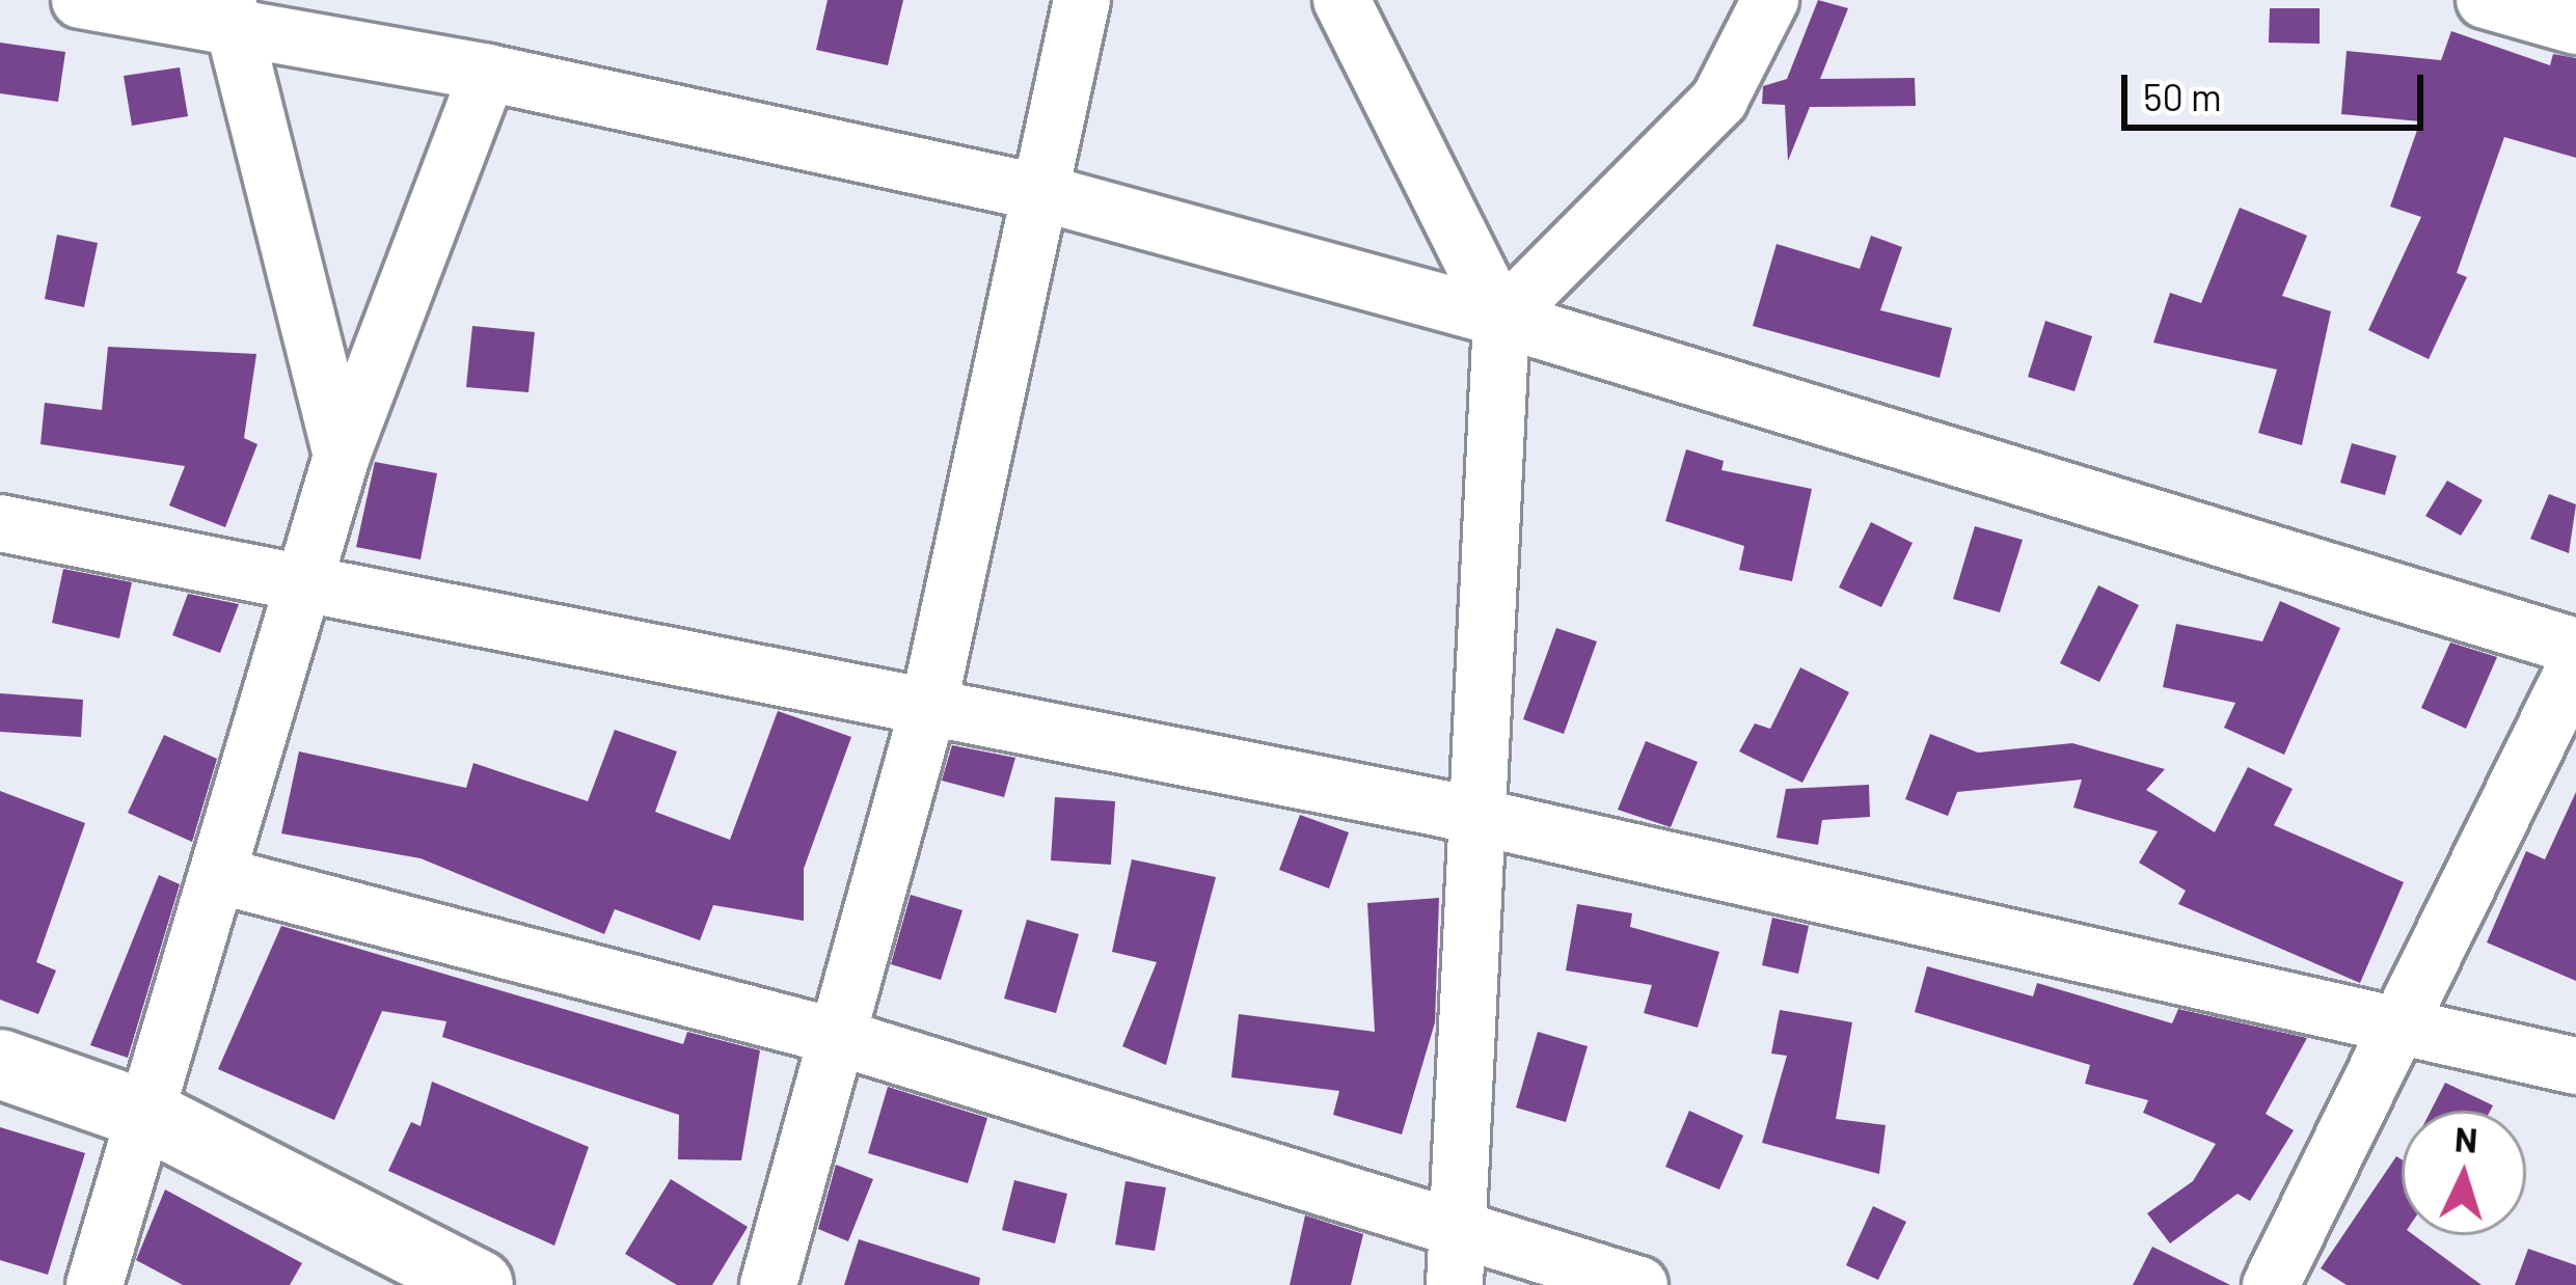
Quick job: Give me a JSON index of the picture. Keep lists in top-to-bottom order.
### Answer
{
  "scale_bar": "50 m",
  "north": "top"
}
